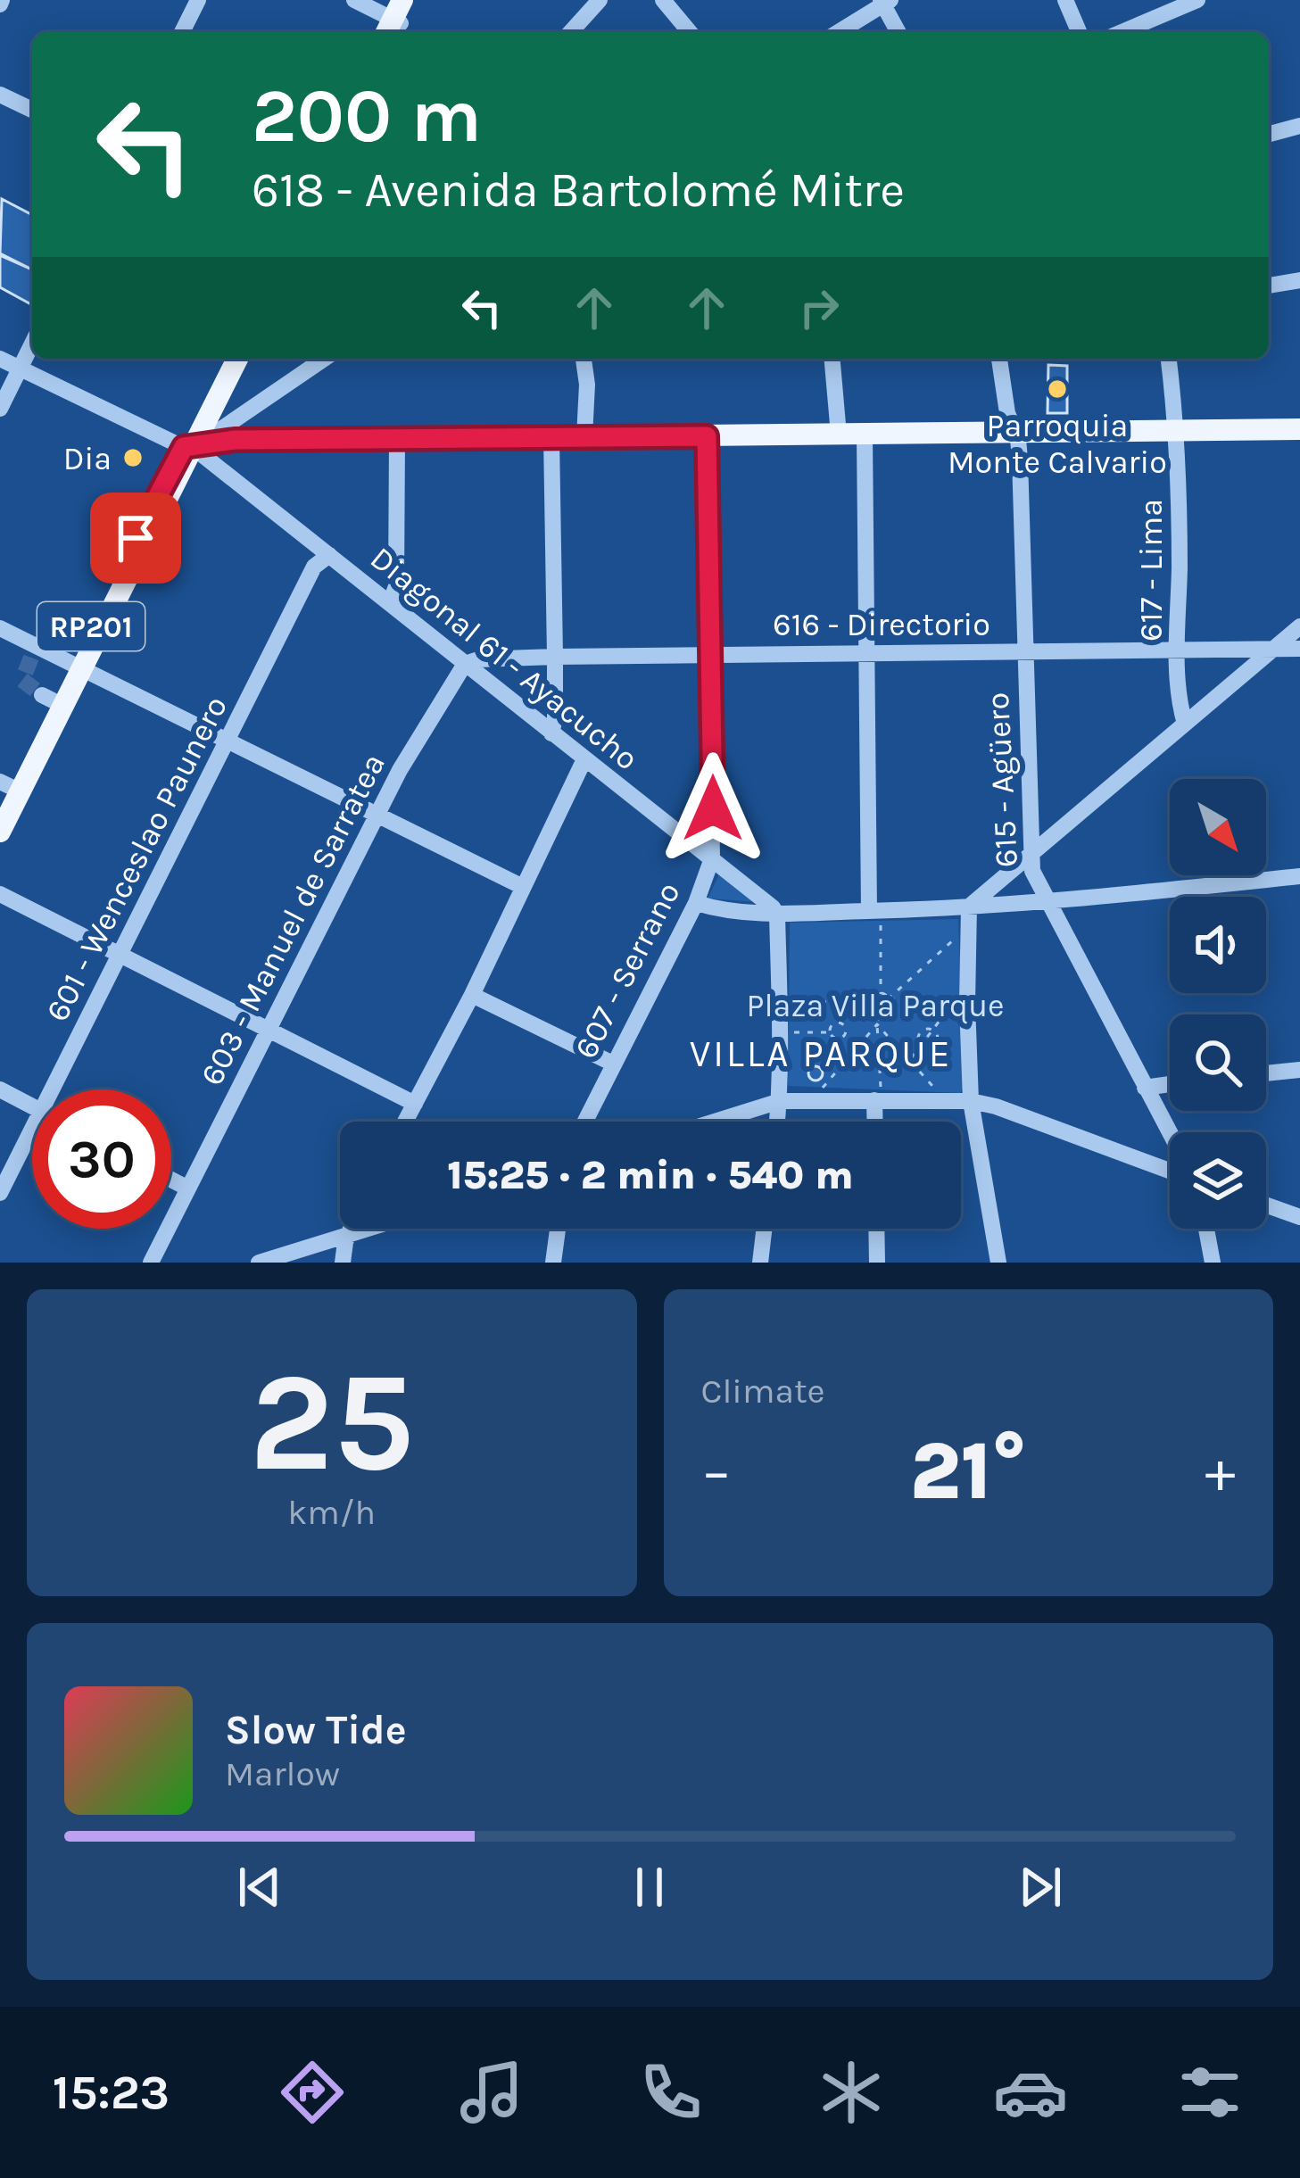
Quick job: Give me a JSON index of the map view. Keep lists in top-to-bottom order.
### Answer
{
  "streets": {
    "main road": ["RP201"],
    "street": [
      "617 - Lima",
      "616 - Directorio",
      "Diagonal 61 - Ayacucho",
      "615 - Agüero",
      "601 - Wenceslao Paunero",
      "603 - Manuel de Sarratea",
      "607 - Serrano"
    ]
  },
  "crossings": [
    ["617 - Lima", "616 - Directorio"],
    ["616 - Directorio", "Diagonal 61 - Ayacucho"],
    ["616 - Directorio", "615 - Agüero"],
    ["616 - Directorio", "603 - Manuel de Sarratea"],
    ["616 - Directorio", "607 - Serrano"],
    ["RP201", "Diagonal 61 - Ayacucho"],
    ["Diagonal 61 - Ayacucho", "601 - Wenceslao Paunero"],
    ["Diagonal 61 - Ayacucho", "603 - Manuel de Sarratea"],
    ["Diagonal 61 - Ayacucho", "607 - Serrano"]
  ],
  "districts": ["VILLA PARQUE"],
  "parks": ["Plaza Villa Parque"],
  "places": ["Parroquia Monte Calvario", "Dia"],
  "north": "bottom right",
  "page": {
    "turn": ["200 m", "618 - Avenida Bartolomé Mitre"],
    "limit": "30",
    "trip": "15:25 · 2 min · 540 m",
    "tile": [
      ["25", "km/h"],
      "Climate"
    ],
    "heat": ["−", "21°", "+"],
    "song": ["Slow Tide", "Marlow"],
    "tabs": "15:23"
  }
}
